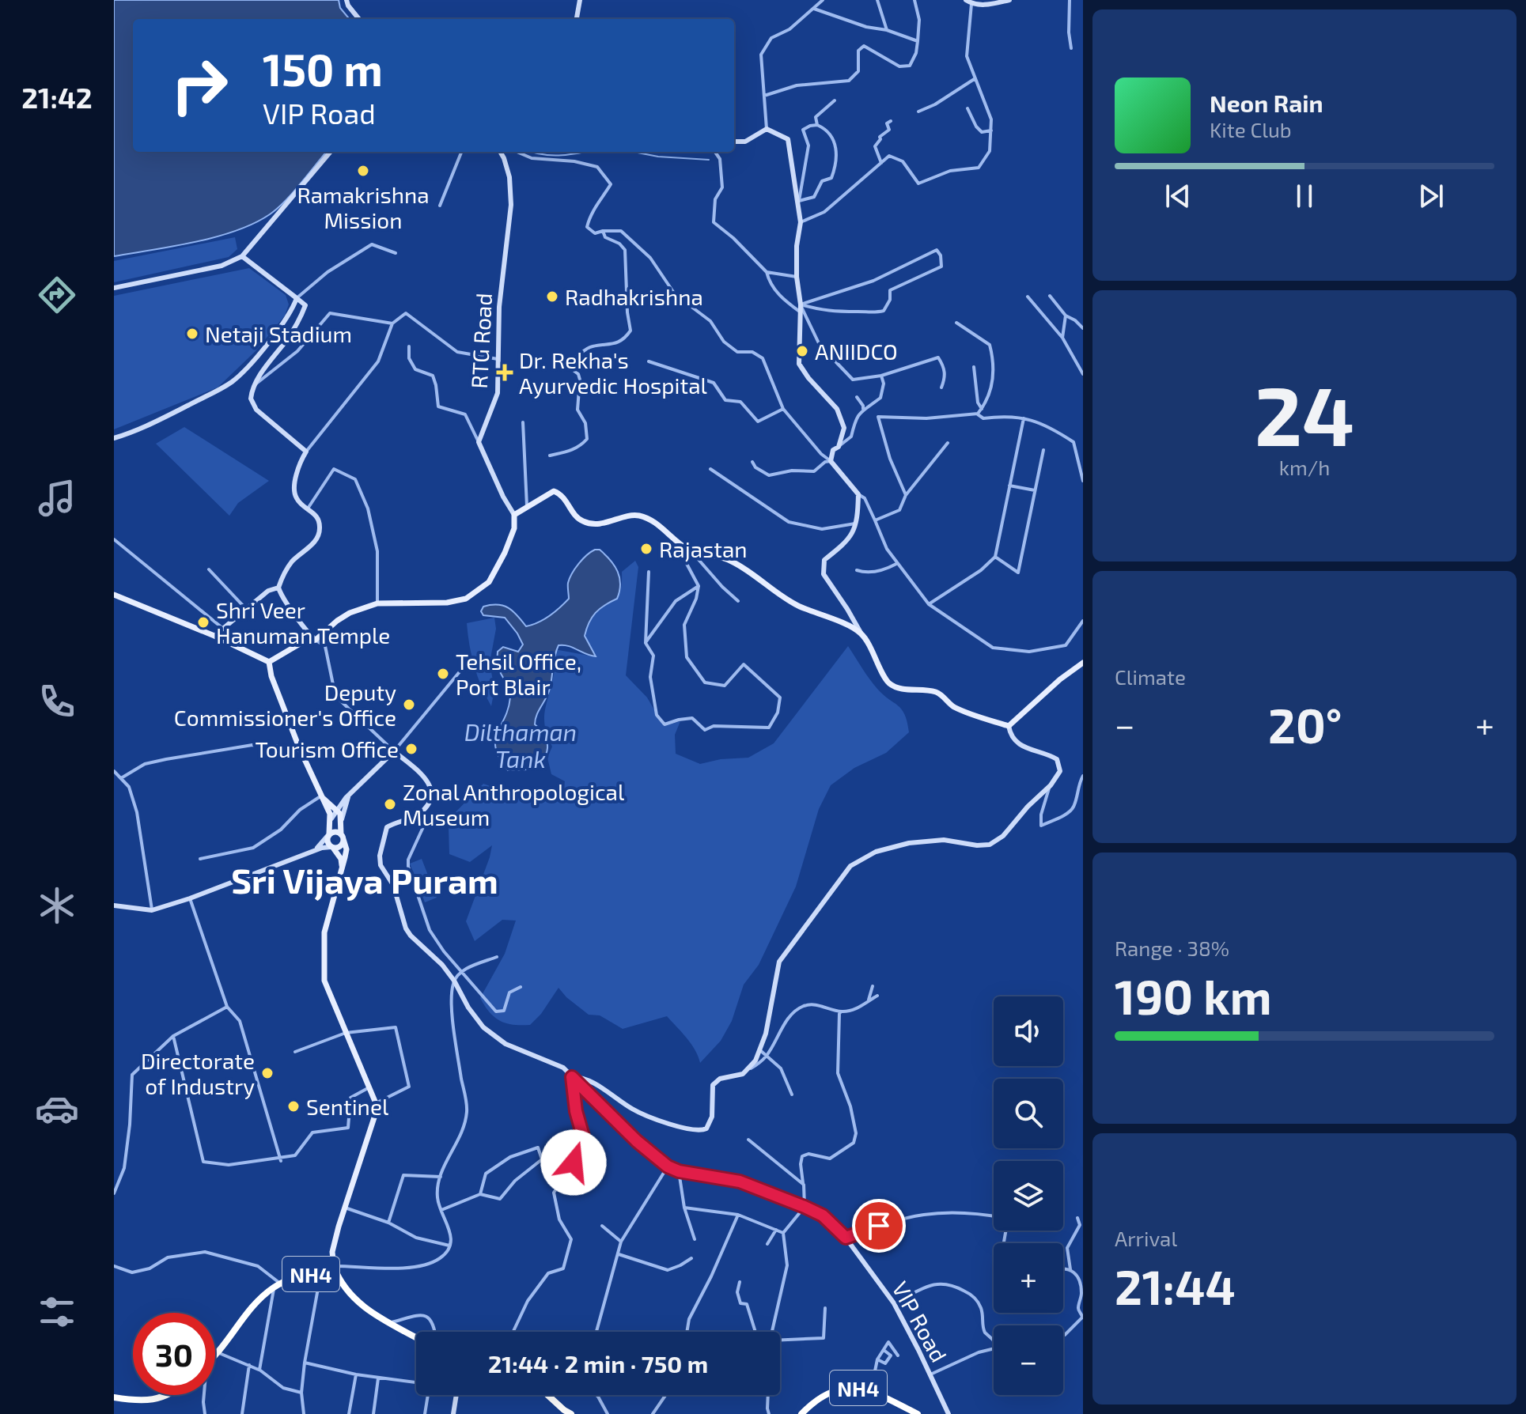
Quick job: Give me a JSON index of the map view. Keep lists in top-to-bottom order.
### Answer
{
  "streets": {
    "highway": ["NH4"],
    "main road": ["RTG Road", "VIP Road"]
  },
  "districts": ["Sri Vijaya Puram"],
  "water": ["Dilthaman Tank"],
  "places": {
    "other": [
      "Ramakrishna Mission",
      "Radhakrishna",
      "Netaji Stadium",
      "ANIIDCO",
      "Rajastan",
      "Shri Veer Hanuman Temple",
      "Tehsil Office, Port Blair",
      "Deputy Commissioner's Office",
      "Tourism Office",
      "Zonal Anthropological Museum",
      "Directorate of Industry",
      "Sentinel"
    ],
    "health": ["Dr. Rekha's Ayurvedic Hospital"]
  },
  "page": {
    "tabs": "21:42",
    "turn": ["150 m", "VIP Road"],
    "song": ["Neon Rain", "Kite Club"],
    "tile": [
      ["24", "km/h"],
      "Climate",
      ["Range · 38%", "190 km"],
      ["Arrival", "21:44"]
    ],
    "heat": ["−", "20°", "+"],
    "map_buttons": ["+", "−"],
    "limit": "30",
    "trip": "21:44 · 2 min · 750 m"
  }
}
